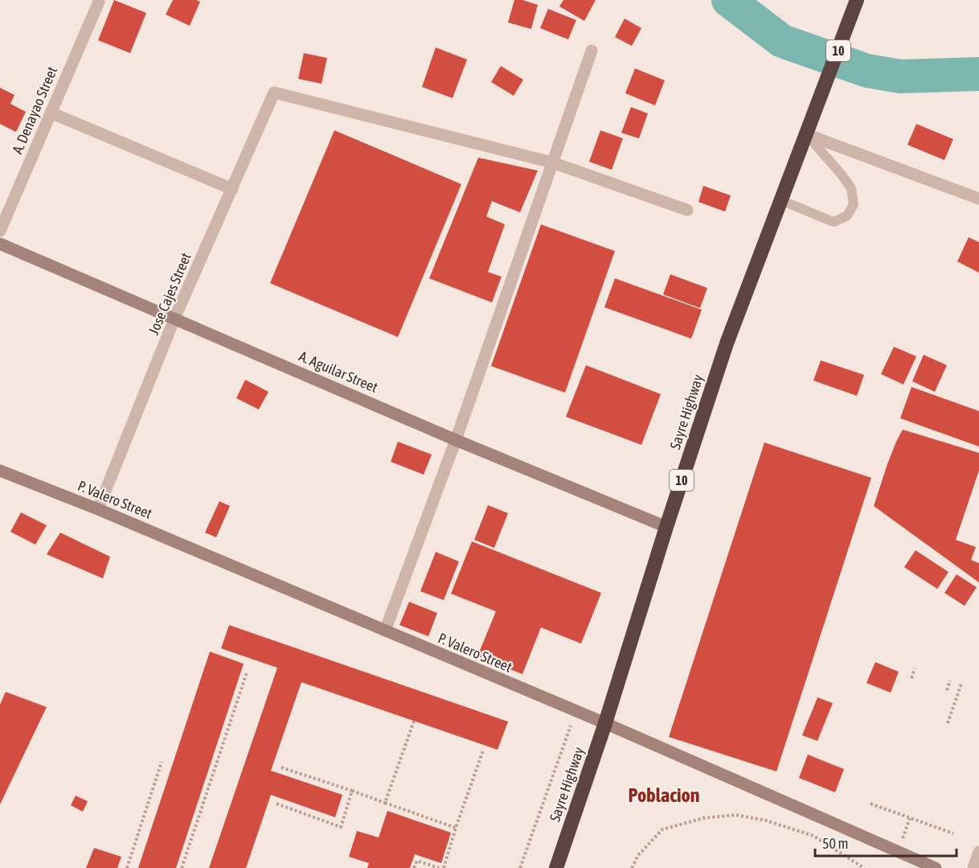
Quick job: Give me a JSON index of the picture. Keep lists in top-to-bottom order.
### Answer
{
  "streets": {
    "highway": ["10", "Sayre Highway"],
    "street": [
      "A. Denayao Street",
      "Jose Cajes Street",
      "A. Aguilar Street",
      "P. Valero Street"
    ]
  },
  "crossings": [
    ["Jose Cajes Street", "A. Aguilar Street"],
    ["Jose Cajes Street", "P. Valero Street"],
    ["A. Aguilar Street", "Sayre Highway"],
    ["Sayre Highway", "P. Valero Street"]
  ],
  "districts": ["Poblacion"],
  "scale_bar": "50 m"
}
